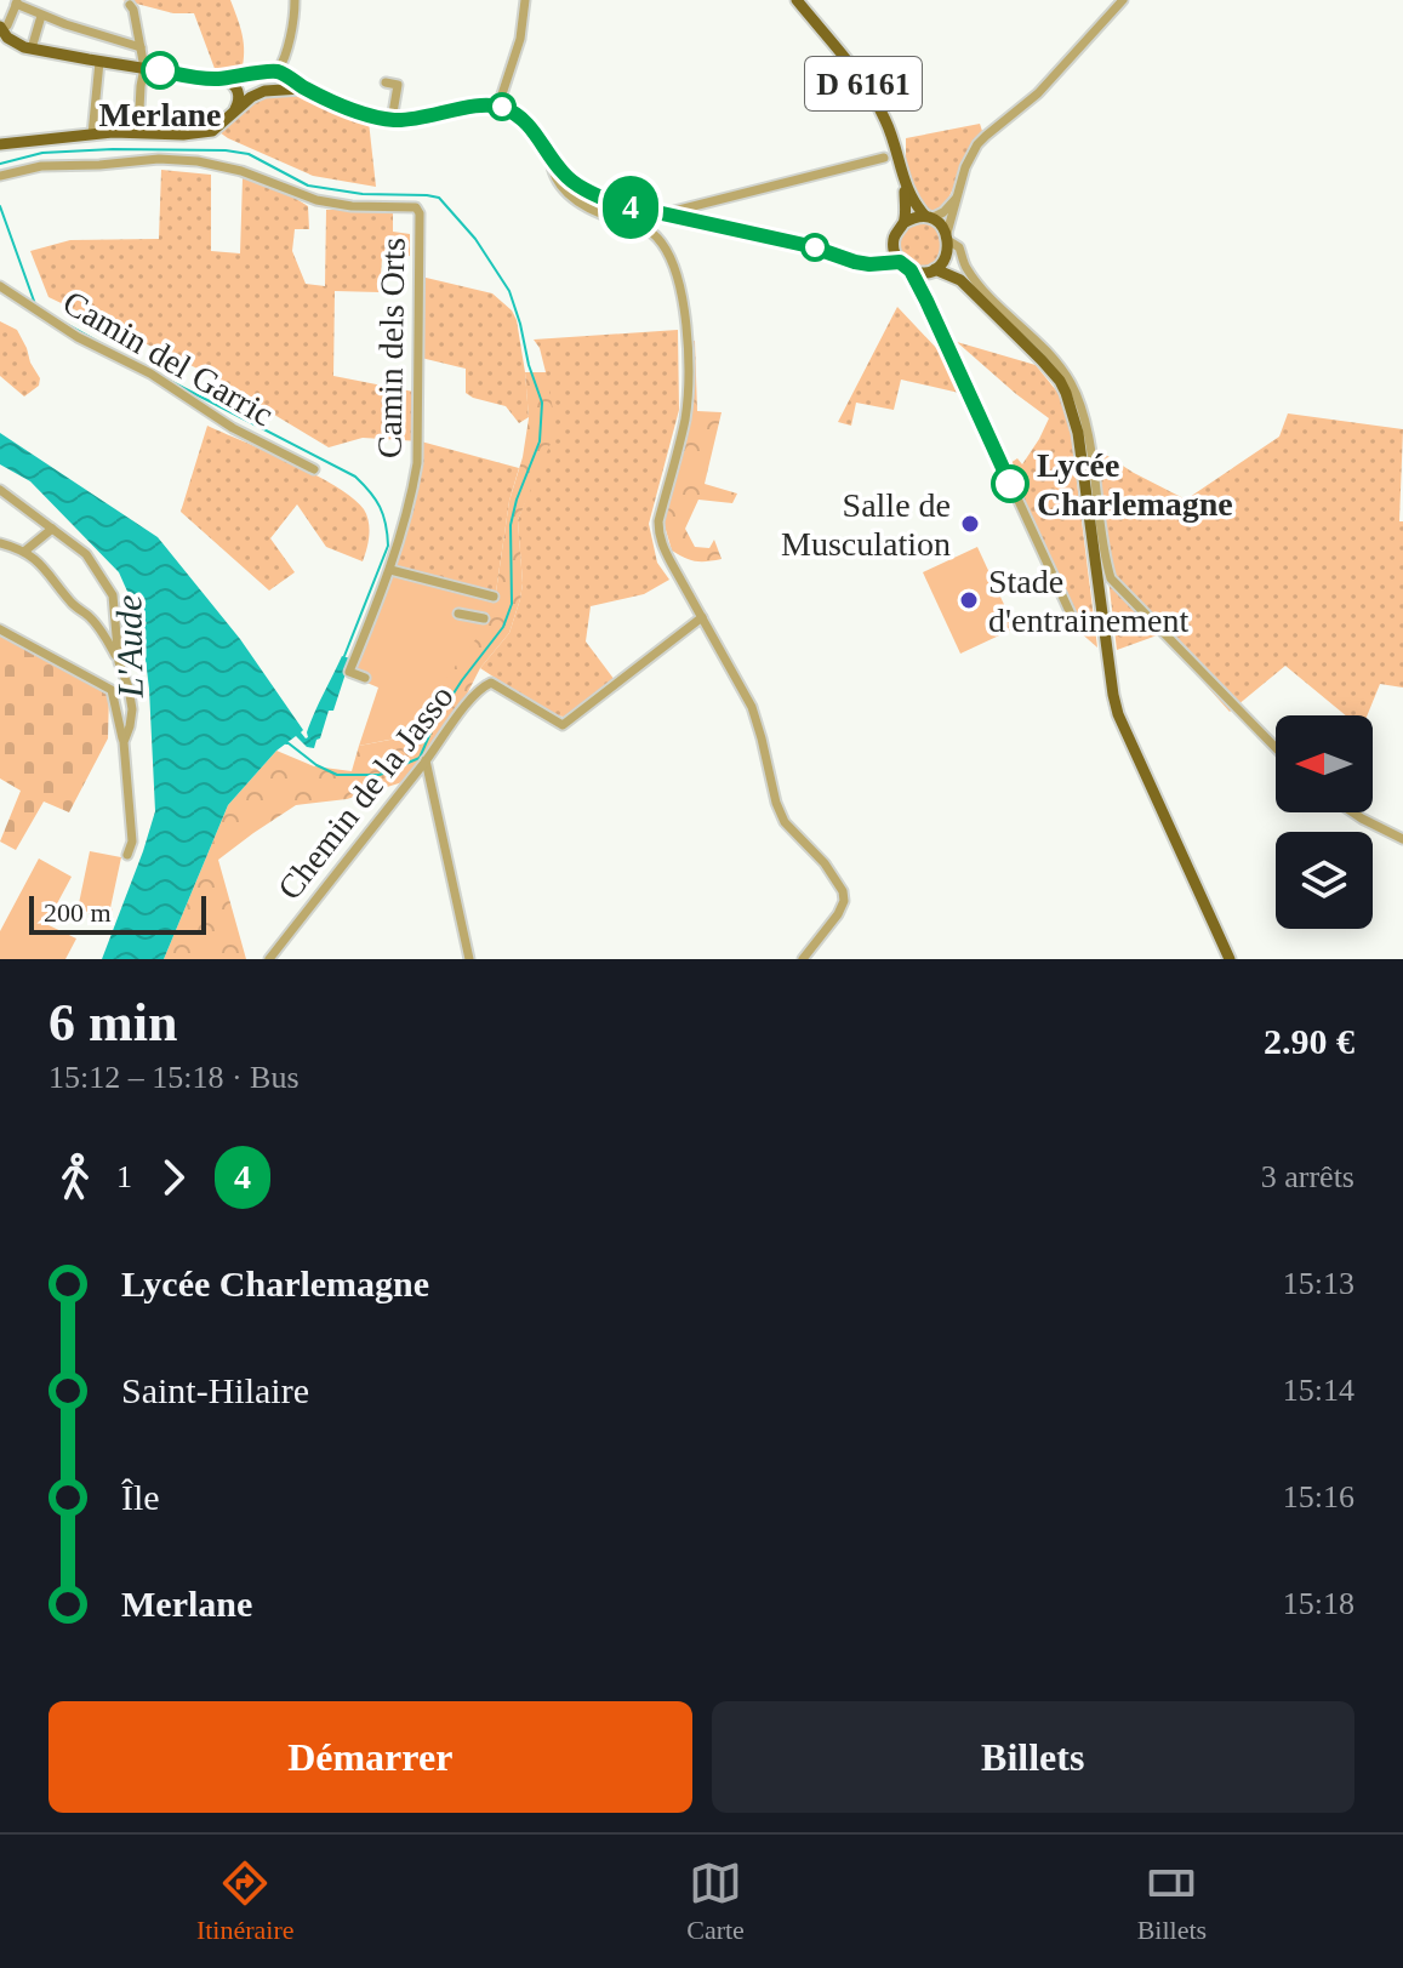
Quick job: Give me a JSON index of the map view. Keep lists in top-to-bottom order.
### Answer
{
  "streets": {
    "main road": ["D 6161"],
    "street": ["Camin dels Orts", "Camin del Garric", "Chemin de la Jasso"]
  },
  "water": ["L'Aude"],
  "places": [
    "Merlane",
    "Lycée Charlemagne",
    "Salle de Musculation",
    "Stade d'entrainement"
  ],
  "lines": ["bus line 4"],
  "scale_bar": "200 m",
  "north": "left",
  "page": {
    "on_map": "4",
    "scale": "200 m",
    "heading": ["6 min", "15:12 – 15:18 · Bus", "2.90 €"],
    "legs": ["1", "4", "3 arrêts"],
    "list": [
      {
        "name": "Lycée Charlemagne",
        "value": "15:13"
      },
      {
        "name": "Saint-Hilaire",
        "value": "15:14"
      },
      {
        "name": "Île",
        "value": "15:16"
      },
      {
        "name": "Merlane",
        "value": "15:18"
      }
    ],
    "buttons": ["Démarrer", "Billets"],
    "tabs": ["Itinéraire", "Carte", "Billets"]
  }
}
